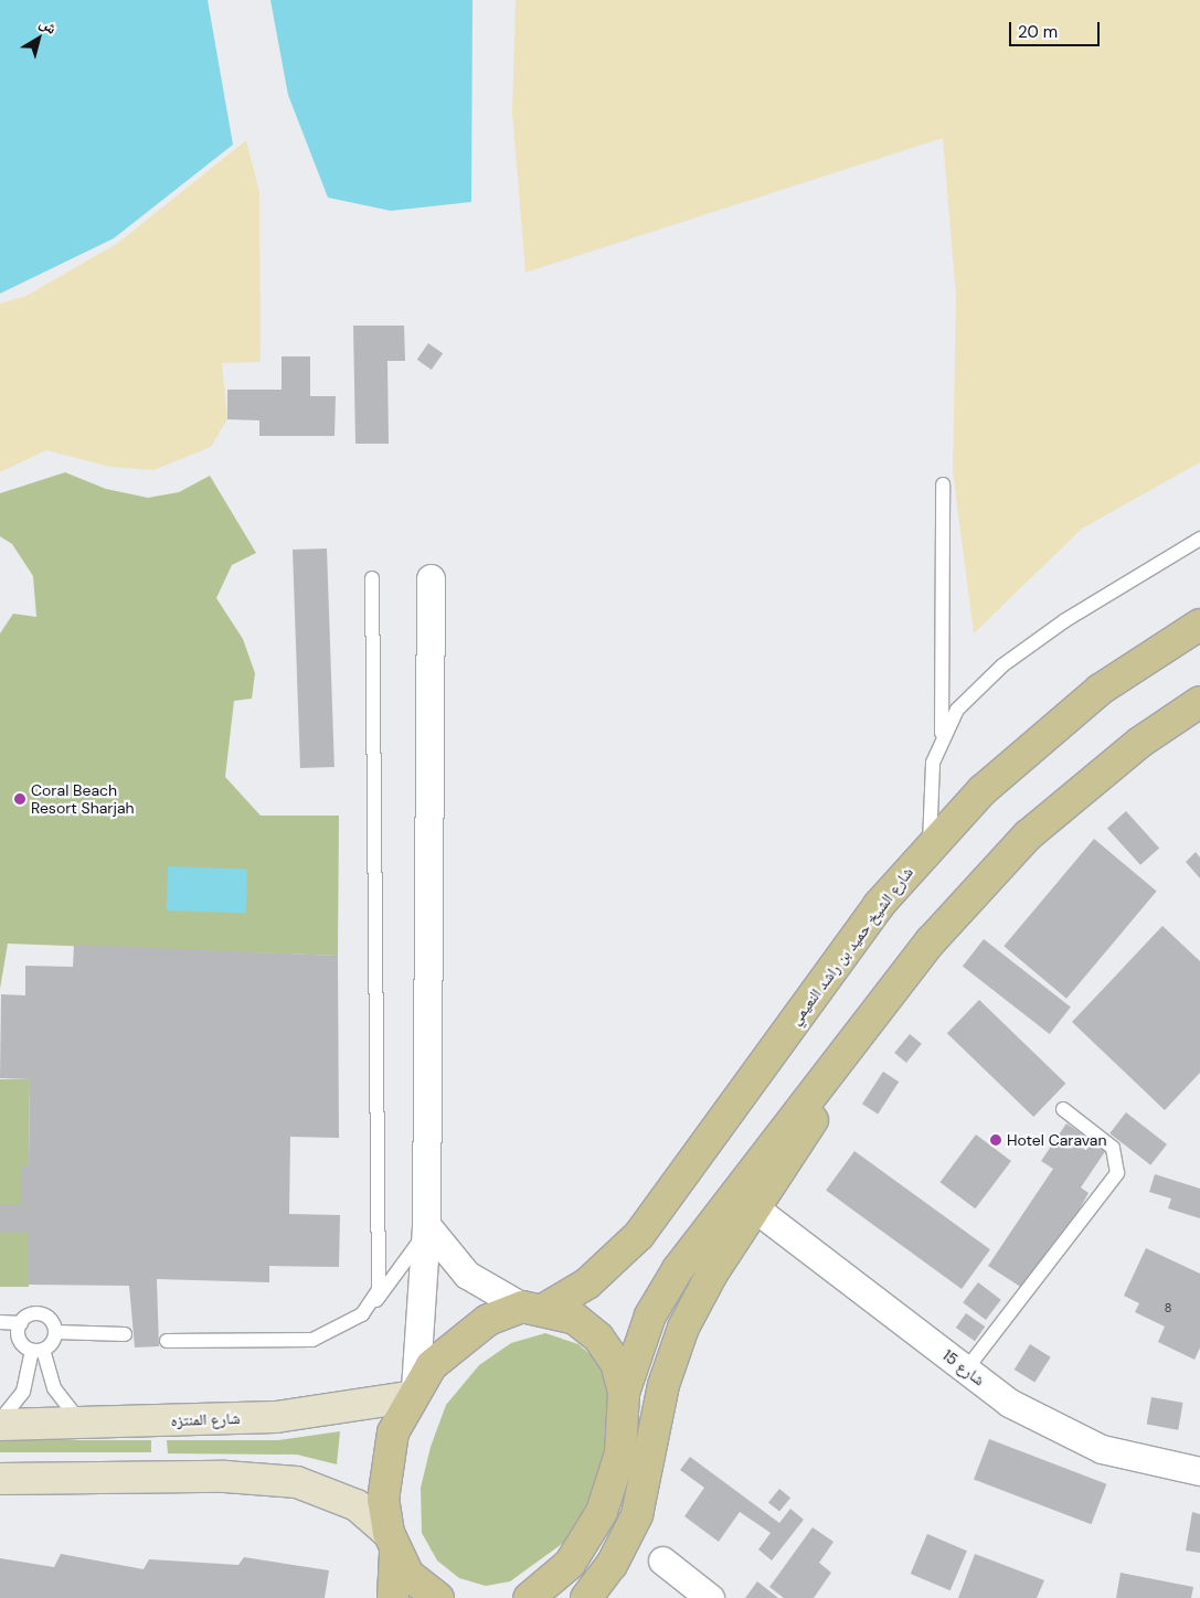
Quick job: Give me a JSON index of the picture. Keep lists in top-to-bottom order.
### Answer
{
  "streets": {
    "main road": ["شارع الشيخ حميد بن راشد النعيمي", "شارع المنتزه"],
    "street": ["شارع 15"]
  },
  "crossings": [
    ["شارع الشيخ حميد بن راشد النعيمي", "شارع المنتزه"]
  ],
  "places": ["Coral Beach Resort Sharjah", "Hotel Caravan"],
  "house_numbers": ["8"],
  "scale_bar": "20 m",
  "north": "top right"
}
